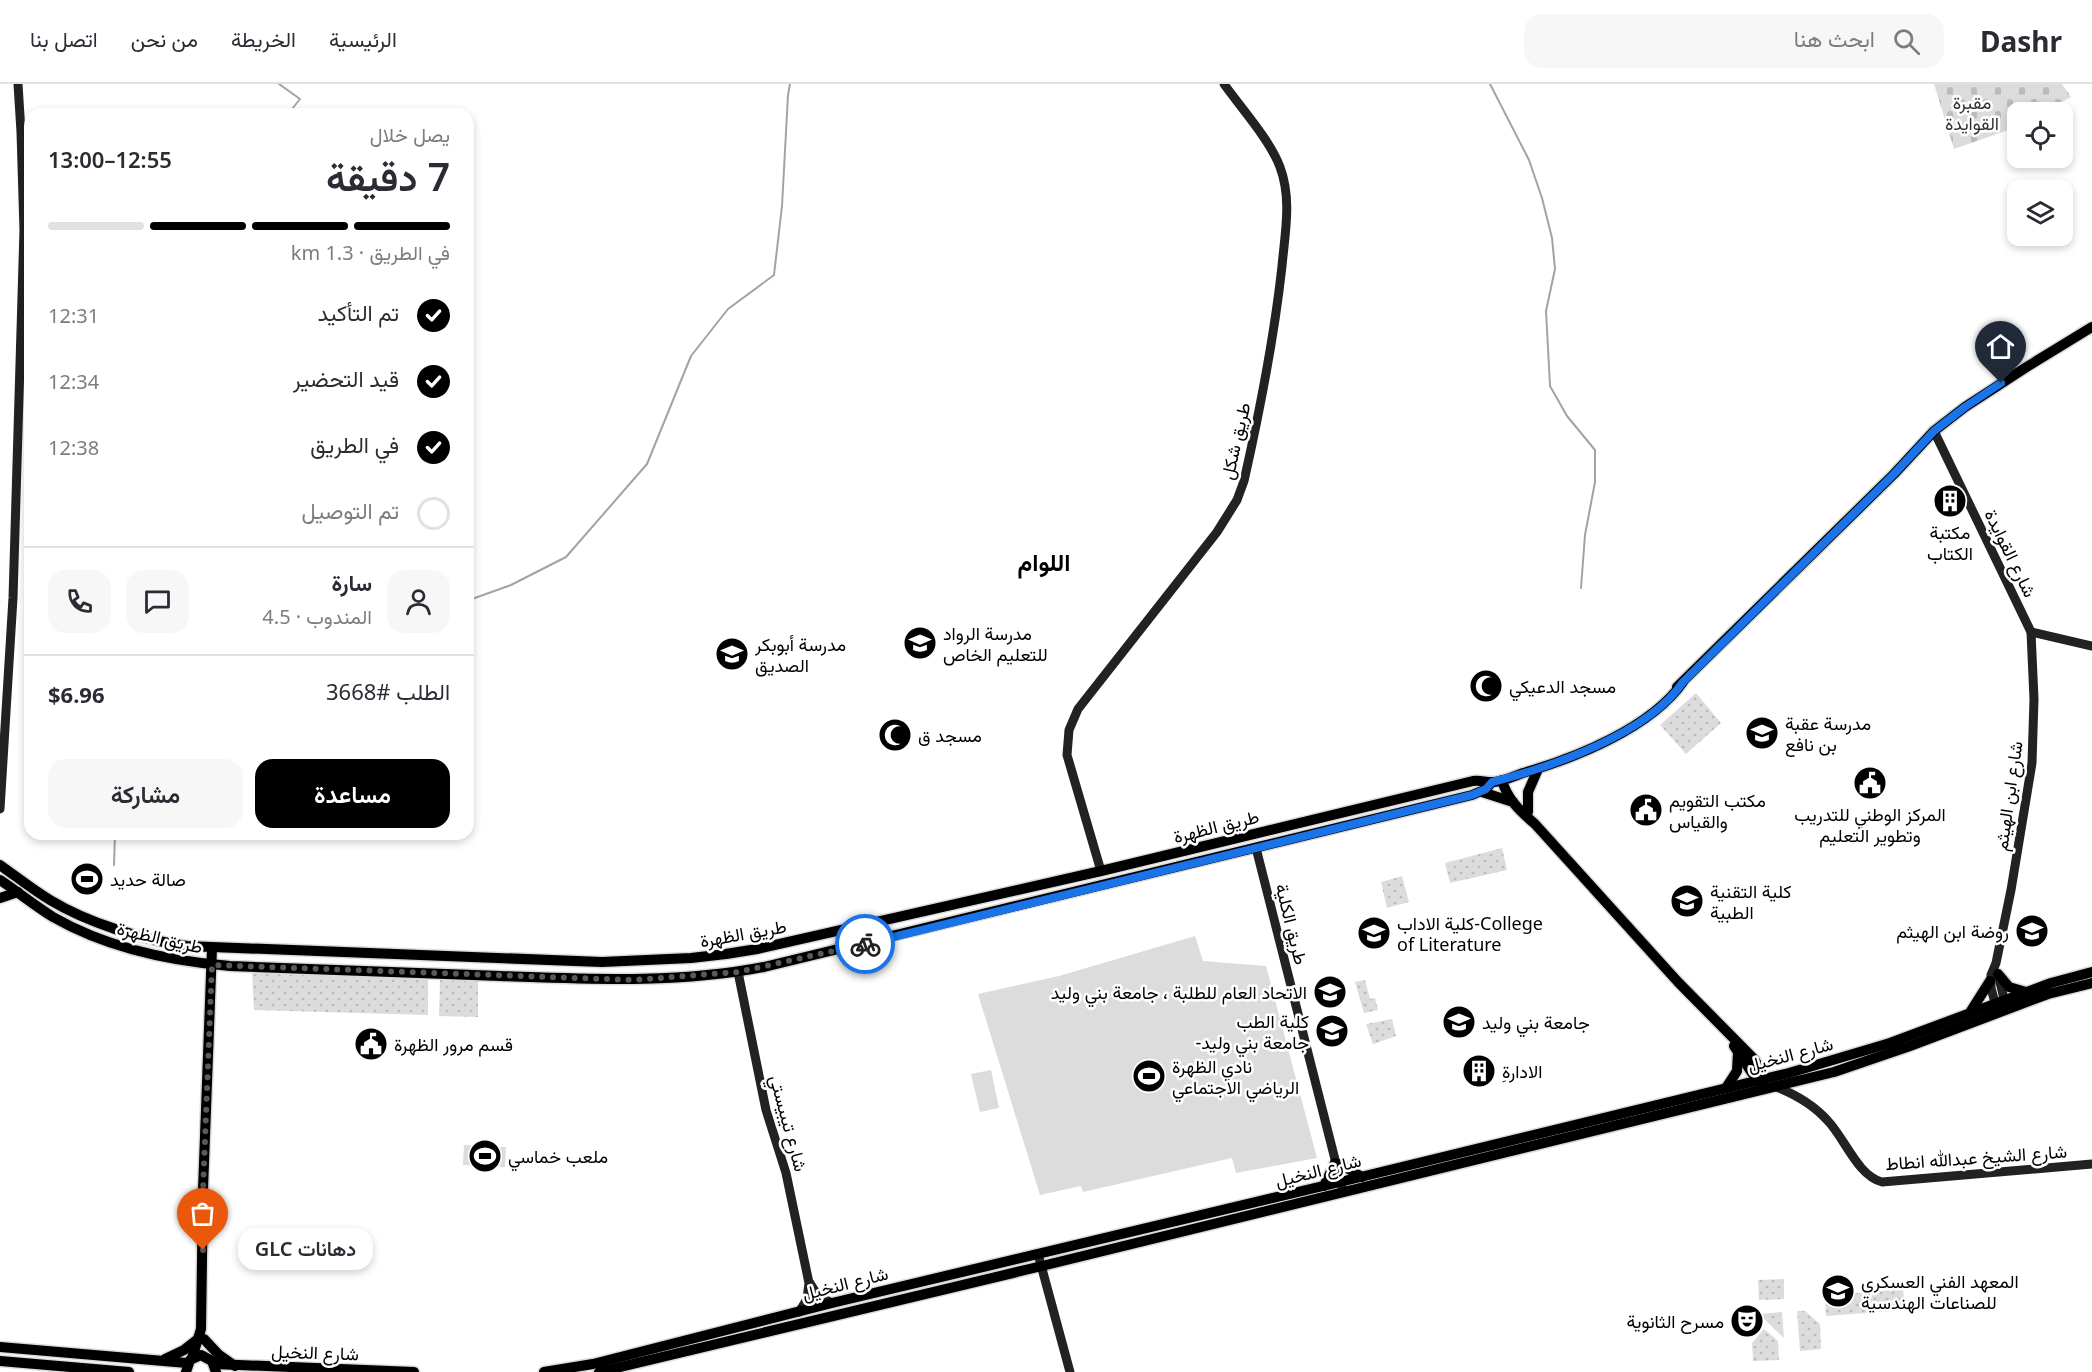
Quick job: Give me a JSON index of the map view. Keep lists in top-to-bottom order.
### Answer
{
  "streets": {
    "main road": [
      "طريق شكل",
      "شارع القوايدة",
      "شارع ابن الهيثم",
      "طريق الظهرة",
      "طريق الكلية",
      "شارع النخيل",
      "شارع تيبيستي",
      "شارع الشيخ عبدالله انطاط"
    ]
  },
  "crossings": [
    ["طريق شكل", "طريق الظهرة"],
    ["شارع القوايدة", "شارع ابن الهيثم"],
    ["شارع القوايدة", "طريق الظهرة"],
    ["طريق الظهرة", "طريق الكلية"],
    ["طريق الظهرة", "شارع تيبيستي"],
    ["طريق الظهرة", "شارع الشيخ عبدالله انطاط"],
    ["طريق الكلية", "شارع النخيل"],
    ["شارع النخيل", "شارع الشيخ عبدالله انطاط"]
  ],
  "districts": ["اللوام"],
  "parks": ["مقبرة القوايدة"],
  "places": {
    "building": ["مكتبة الكتاب", "ِالادارة"],
    "school or university": [
      "مدرسة الرواد للتعليم الخاص",
      "مدرسة أبوبكر الصديق",
      "مدرسة عقبة بن نافع",
      "كلية التقنية الطبية",
      "روضة ابن الهيثم",
      "كلية الاداب-College of Literature",
      "الاتحاد العام للطلبة ، جامعة بني وليد",
      "جامعة بني وليد",
      "كلية الطب -جامعة بني وليد",
      "المعهد الفني العسكري للصناعات الهندسية"
    ],
    "mosque": ["مسجد الدعيكي", "مسجد ق"],
    "public building": ["المركز الوطني للتدريب وتطوير التعليم", "مكتب التقويم والقياس", "قسم مرور الظهرة"],
    "sports": ["صالة حديد", "نادي الظهرة الرياضي الاجتماعي", "ملعب خماسي"],
    "other": ["دهانات GLC"],
    "theatre": ["مسرح الثانوية"]
  },
  "page": {
    "header": "Dashr",
    "search": "ابحث هنا",
    "nav": [
      "الرئيسية",
      "الخريطة",
      "من نحن",
      "اتصل بنا"
    ],
    "heading": ["7 دقيقة", "يصل خلال", "12:55–13:00"],
    "panel": [
      "سارة",
      "المندوب · 4.5",
      "الطلب #3668",
      "$6.96"
    ],
    "bar": "في الطريق · 1.3 km",
    "list": [
      ["تم التأكيد", "12:31"],
      ["قيد التحضير", "12:34"],
      ["في الطريق", "12:38"],
      "تم التوصيل"
    ],
    "buttons": ["مساعدة", "مشاركة"],
    "bubble": "دهانات GLC"
  }
}
